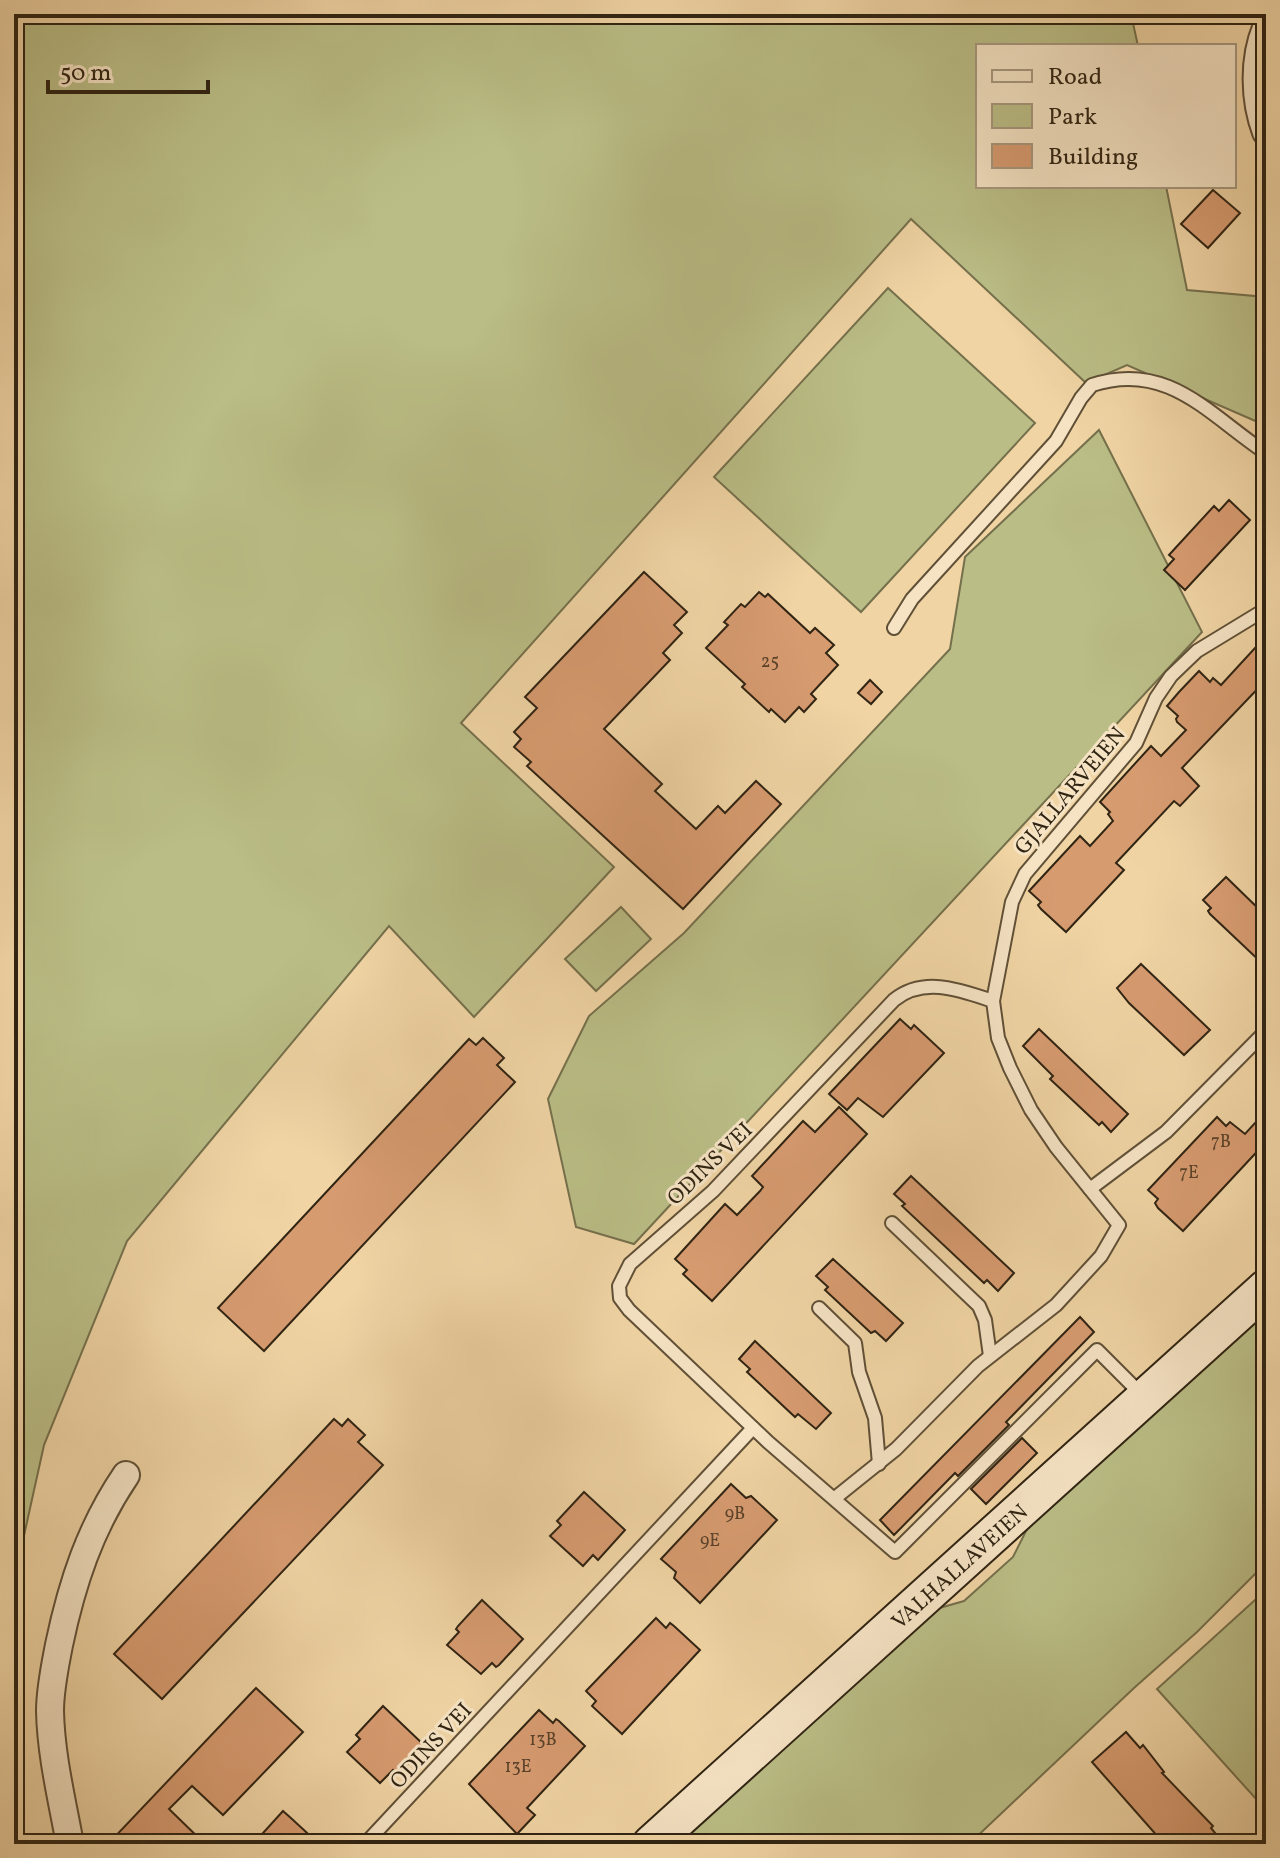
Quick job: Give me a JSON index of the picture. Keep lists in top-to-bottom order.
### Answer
{
  "streets": {
    "street": ["VALHALLAVEIEN"],
    "lane": ["GJALLARVEIEN", "ODINS VEI"]
  },
  "crossings": [
    ["GJALLARVEIEN", "ODINS VEI"],
    ["ODINS VEI", "VALHALLAVEIEN"]
  ],
  "house_numbers": [
    "25",
    "7B",
    "7E",
    "9B",
    "9E",
    "13B",
    "13E"
  ],
  "legend": ["Road", "Park", "Building"],
  "scale_bar": "50 m"
}
